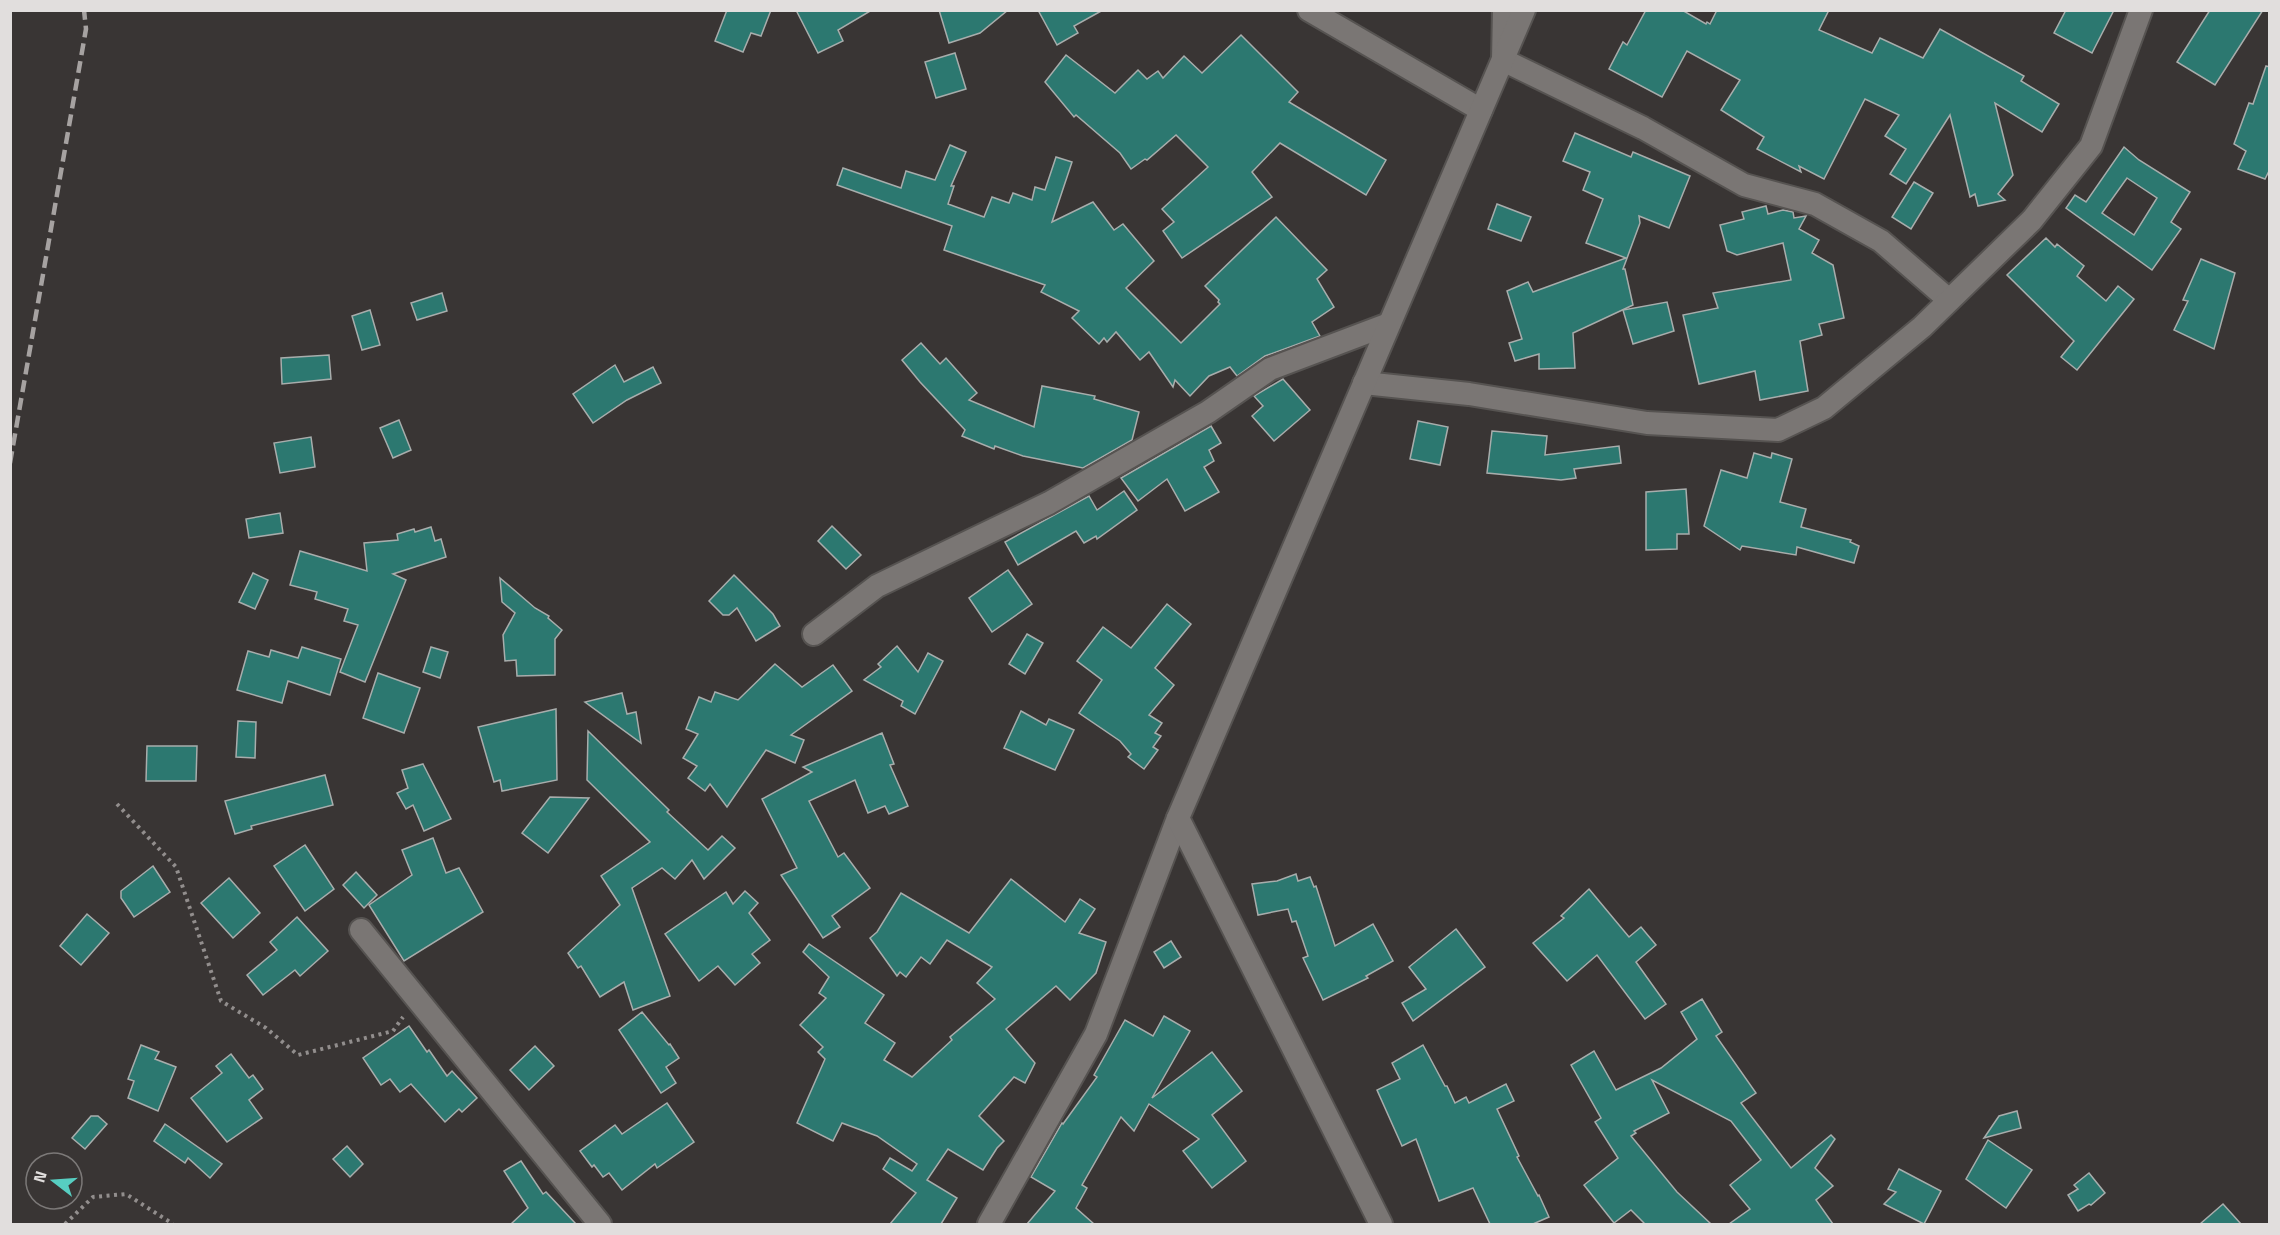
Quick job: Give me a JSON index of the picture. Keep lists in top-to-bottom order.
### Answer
{
  "north": "left"
}
